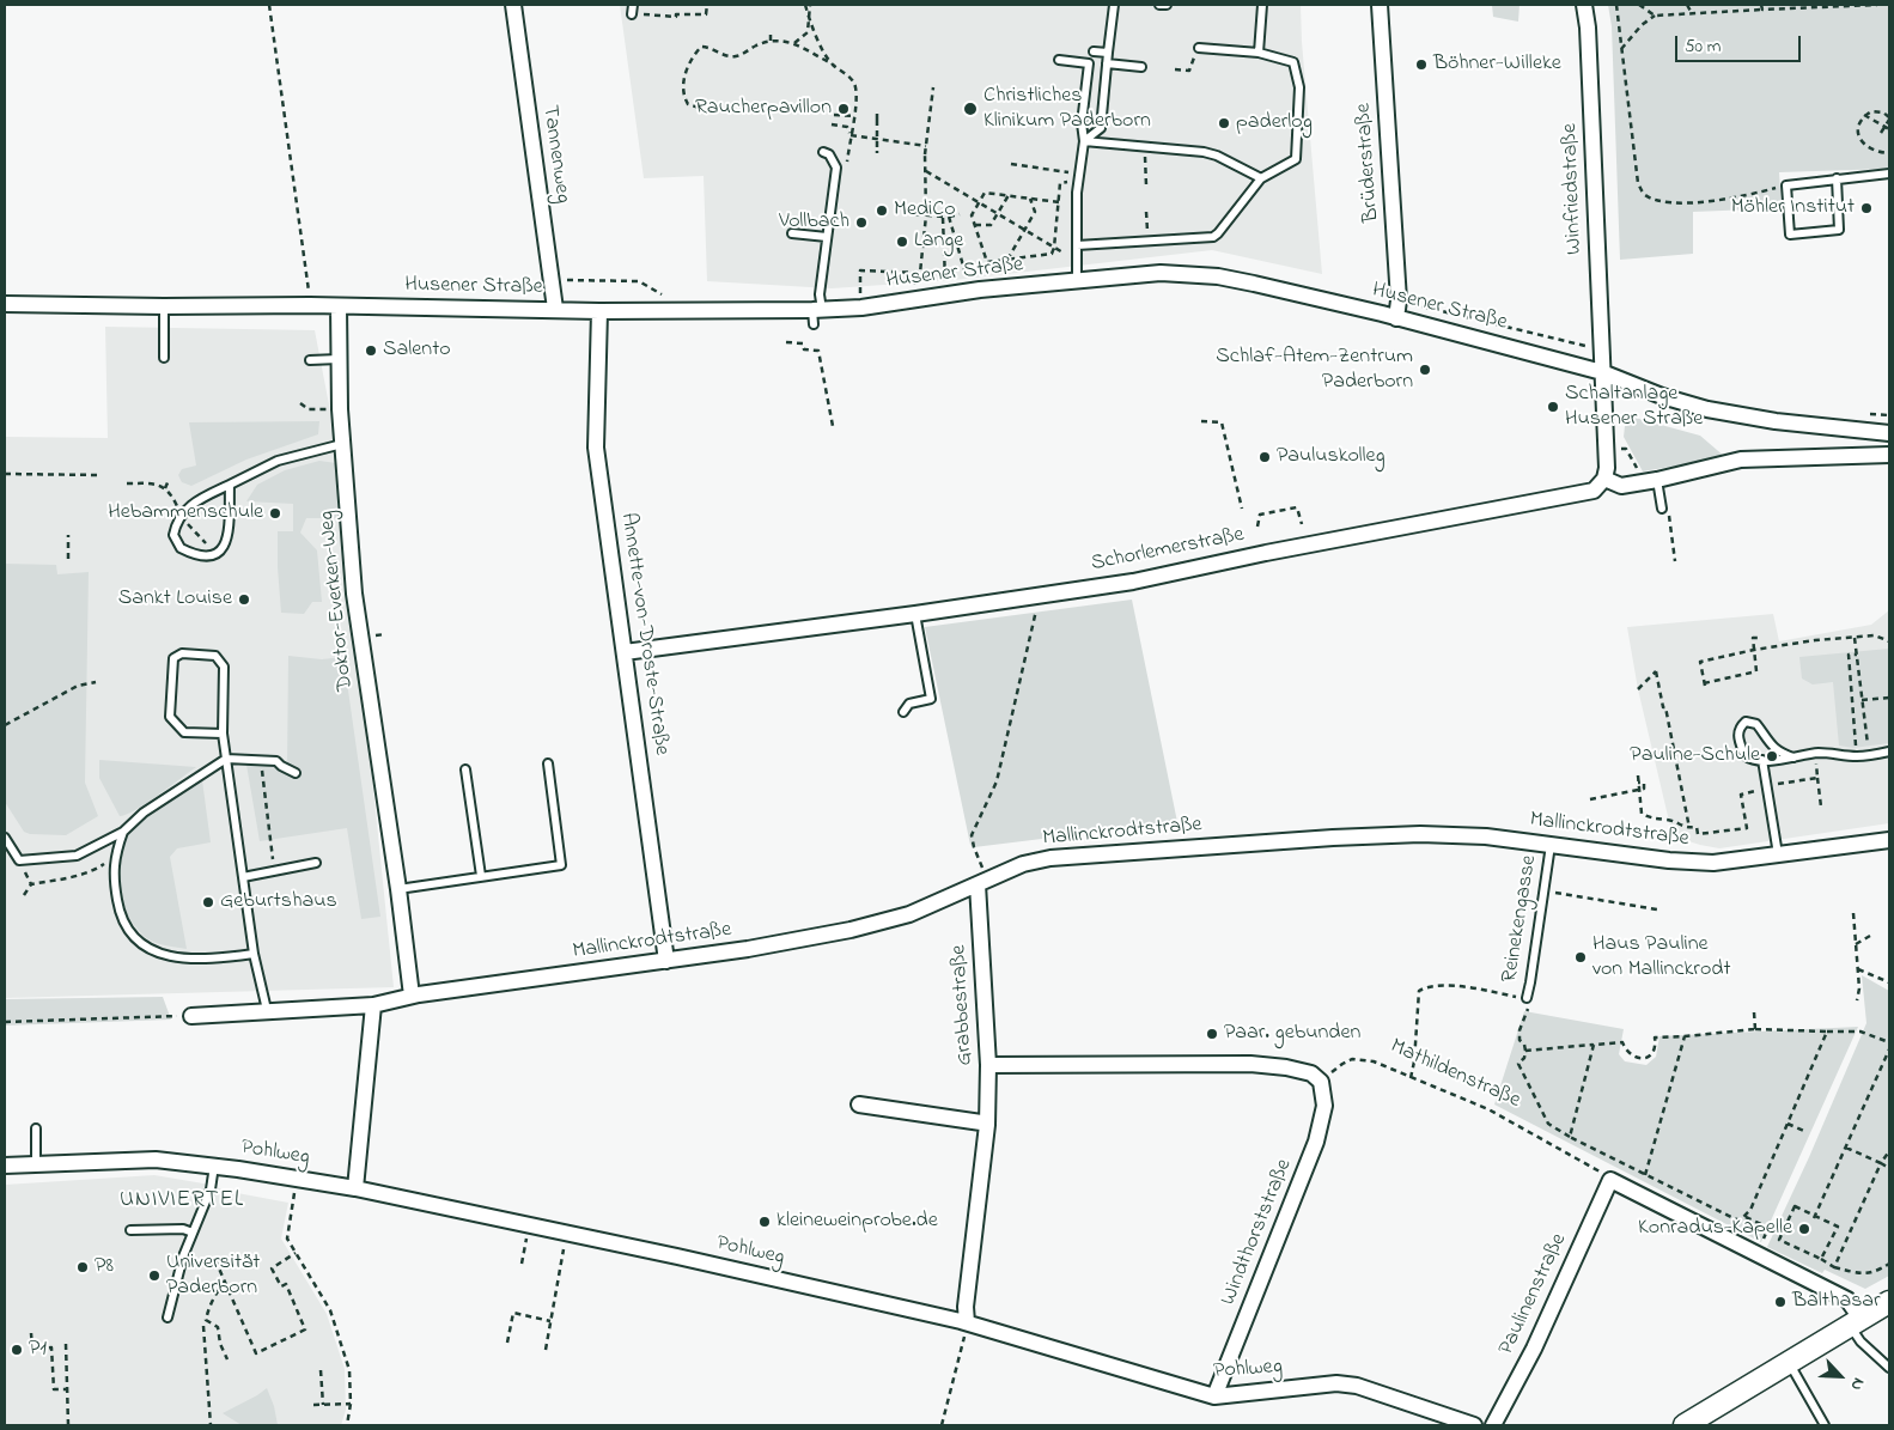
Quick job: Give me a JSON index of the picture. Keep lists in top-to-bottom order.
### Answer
{
  "streets": {
    "street": [
      "Tannenweg",
      "Brüderstraße",
      "Winfriedstraße",
      "Husener Straße",
      "Schorlemerstraße",
      "Doktor-Everken-Weg",
      "Annette-von-Droste-Straße",
      "Mallinckrodtstraße",
      "Grabbestraße",
      "Pohlweg",
      "Windthorststraße",
      "Paulinenstraße"
    ],
    "lane": ["Reinekengasse"],
    "path": ["Mathildenstraße"]
  },
  "crossings": [
    ["Tannenweg", "Husener Straße"],
    ["Brüderstraße", "Husener Straße"],
    ["Winfriedstraße", "Husener Straße"],
    ["Husener Straße", "Doktor-Everken-Weg"],
    ["Husener Straße", "Annette-von-Droste-Straße"],
    ["Schorlemerstraße", "Annette-von-Droste-Straße"],
    ["Doktor-Everken-Weg", "Mallinckrodtstraße"],
    ["Annette-von-Droste-Straße", "Mallinckrodtstraße"],
    ["Mallinckrodtstraße", "Reinekengasse"],
    ["Mallinckrodtstraße", "Grabbestraße"],
    ["Grabbestraße", "Pohlweg"],
    ["Mathildenstraße", "Windthorststraße"],
    ["Mathildenstraße", "Paulinenstraße"],
    ["Pohlweg", "Windthorststraße"]
  ],
  "districts": ["UNIVIERTEL"],
  "places": [
    "Böhner-Willeke",
    "Raucherpavillon",
    "Christliches Klinikum Paderborn",
    "paderlog",
    "Möhler Institut",
    "MediCo",
    "Vollbach",
    "Lange",
    "Salento",
    "Schlaf-Atem-Zentrum Paderborn",
    "Schaltanlage Husener Straße",
    "Pauluskolleg",
    "Hebammenschule",
    "Sankt Louise",
    "Pauline-Schule",
    "Geburtshaus",
    "Haus Pauline von Mallinckrodt",
    "Paar. gebunden",
    "kleineweinprobe.de",
    "Konradus-Kapelle",
    "P8",
    "Universität Paderborn",
    "Balthasar",
    "P1"
  ],
  "scale_bar": "50 m",
  "north": "bottom right"
}
